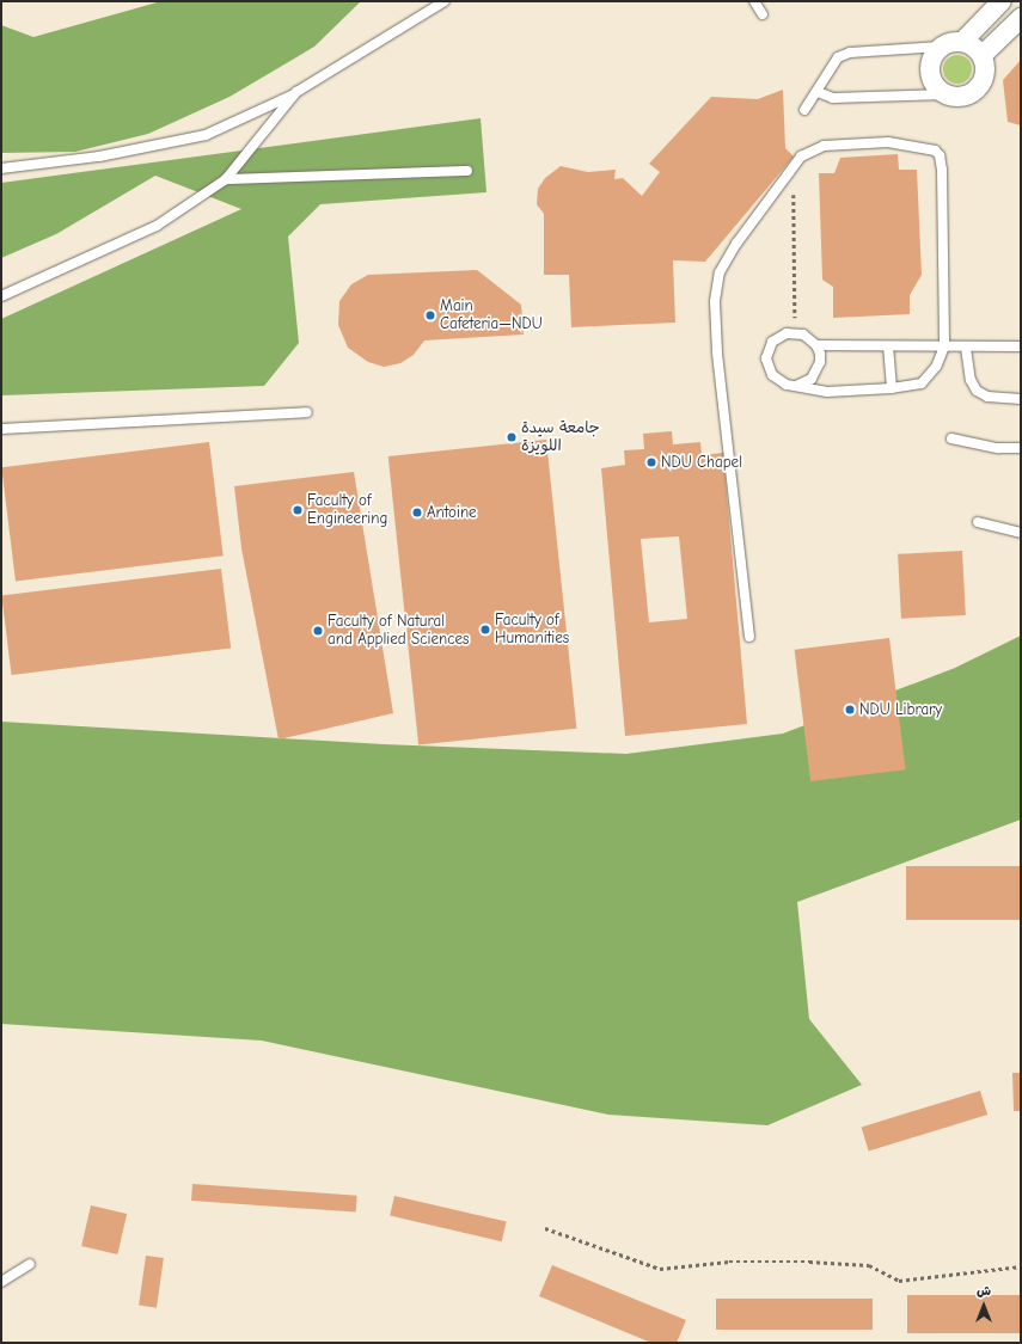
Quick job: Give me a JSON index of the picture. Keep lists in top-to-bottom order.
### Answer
{
  "places": [
    "Main Cafeteria—NDU",
    "جامعة سيدة اللويزة",
    "NDU Chapel",
    "Faculty of Engineering",
    "Antoine",
    "Faculty of Humanities",
    "Faculty of Natural and Applied Sciences",
    "NDU Library"
  ],
  "north": "top"
}
